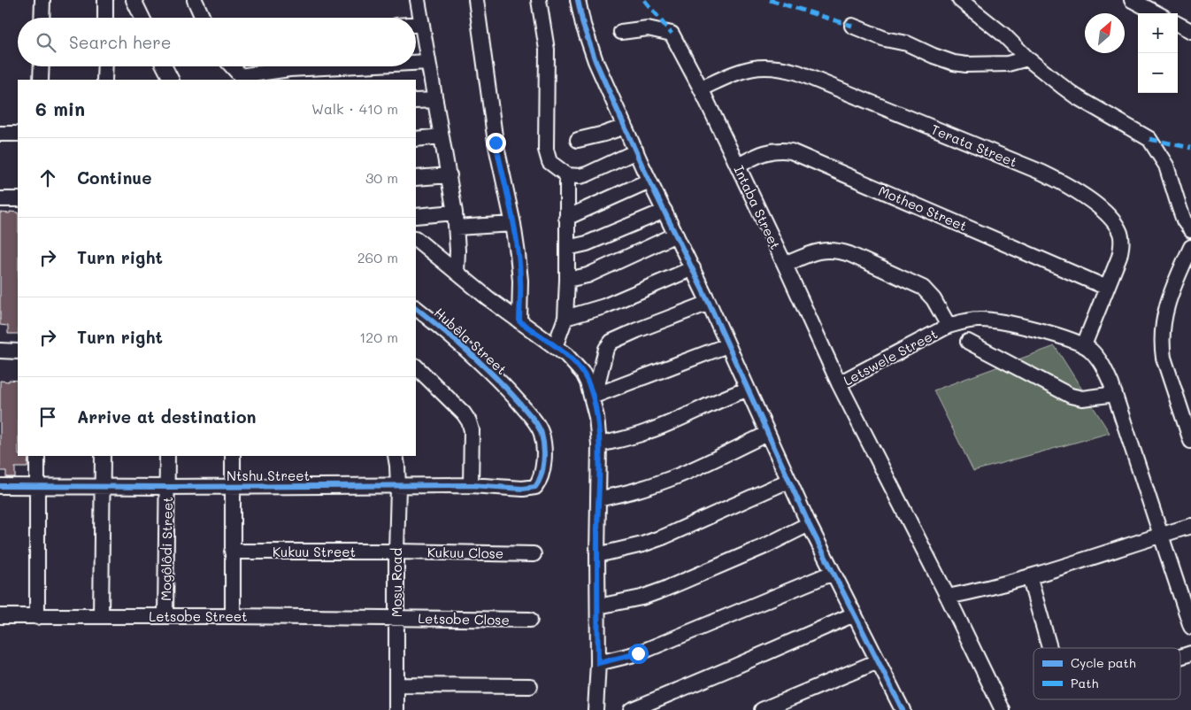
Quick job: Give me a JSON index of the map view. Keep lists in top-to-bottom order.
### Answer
{
  "streets": {
    "street": [
      "Terata Street",
      "Intaba Street",
      "Motheo Street",
      "Hubêla Street",
      "Letswele Street",
      "Ntshu Street",
      "Mogôlôdi Street",
      "Kukuu Street",
      "Kukuu Close",
      "Mosu Road",
      "Letsobe Street",
      "Letsobe Close"
    ]
  },
  "crossings": [
    ["Terata Street", "Intaba Street"],
    ["Terata Street", "Motheo Street"],
    ["Terata Street", "Letswele Street"],
    ["Intaba Street", "Motheo Street"],
    ["Intaba Street", "Letswele Street"],
    ["Hubêla Street", "Ntshu Street"],
    ["Ntshu Street", "Mogôlôdi Street"],
    ["Ntshu Street", "Mosu Road"],
    ["Mogôlôdi Street", "Letsobe Street"],
    ["Kukuu Street", "Kukuu Close"],
    ["Kukuu Street", "Mosu Road"],
    ["Kukuu Close", "Mosu Road"],
    ["Mosu Road", "Letsobe Street"],
    ["Mosu Road", "Letsobe Close"],
    ["Letsobe Street", "Letsobe Close"]
  ],
  "legend": ["Cycle path", "Path"],
  "north": "top right",
  "page": {
    "map_buttons": ["+", "−"],
    "search": "Search here",
    "heading": ["6 min", "Walk · 410 m"],
    "list": [
      ["Continue", "30 m"],
      ["Turn right", "260 m"],
      ["Turn right", "120 m"],
      "Arrive at destination"
    ]
  }
}
